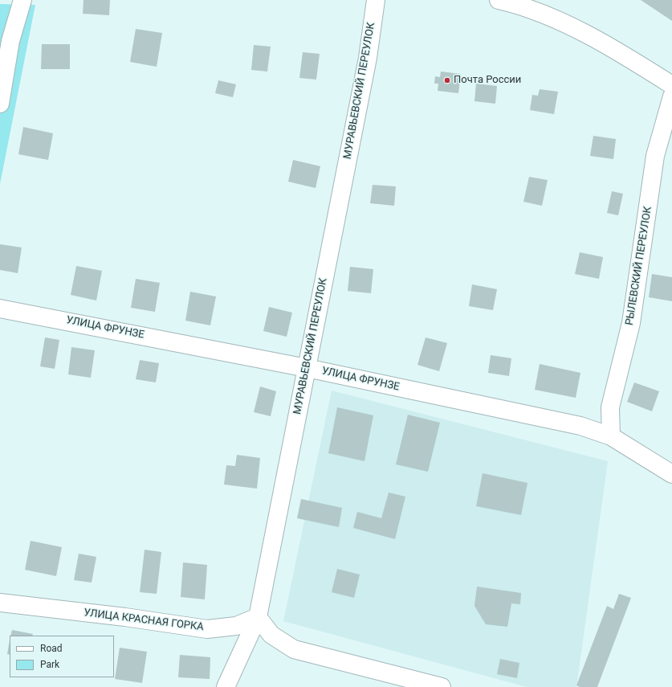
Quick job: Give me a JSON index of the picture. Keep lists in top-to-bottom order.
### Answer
{
  "streets": {
    "street": [
      "МУРАВЬЕВСКИЙ ПЕРЕУЛОК",
      "РЫЛЕВСКИЙ ПЕРЕУЛОК",
      "УЛИЦА ФРУНЗЕ",
      "УЛИЦА КРАСНАЯ ГОРКА"
    ]
  },
  "crossings": [
    ["МУРАВЬЕВСКИЙ ПЕРЕУЛОК", "УЛИЦА ФРУНЗЕ"],
    ["МУРАВЬЕВСКИЙ ПЕРЕУЛОК", "УЛИЦА КРАСНАЯ ГОРКА"],
    ["РЫЛЕВСКИЙ ПЕРЕУЛОК", "УЛИЦА ФРУНЗЕ"]
  ],
  "places": ["Почта России"],
  "legend": ["Road", "Park"]
}
